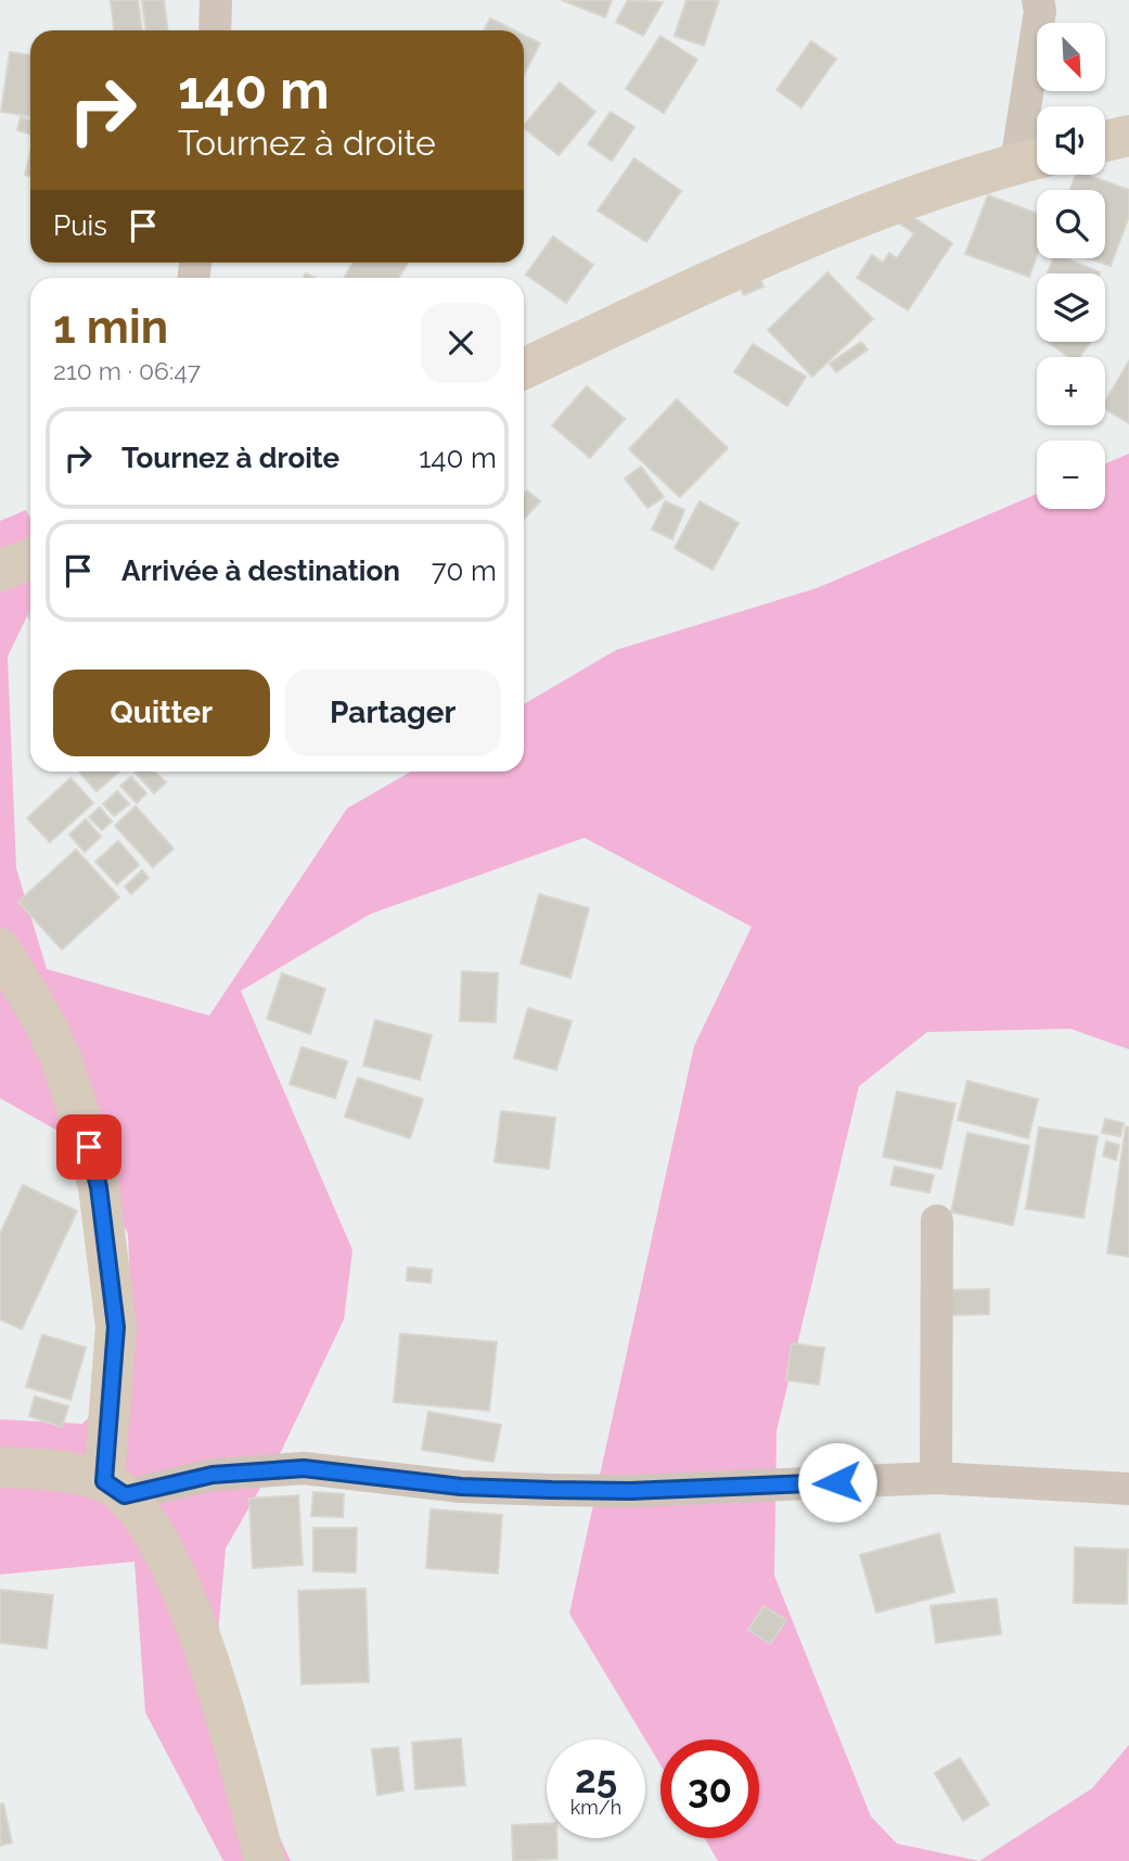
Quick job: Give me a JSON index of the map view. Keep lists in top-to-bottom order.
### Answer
{
  "north": "bottom right",
  "page": {
    "map_buttons": ["+", "−"],
    "turn": ["140 m", "Tournez à droite"],
    "then": "Puis",
    "heading": ["1 min", "210 m · 06:47"],
    "list": [
      {
        "name": "Tournez à droite",
        "value": "140 m"
      },
      {
        "name": "Arrivée à destination",
        "value": "70 m"
      }
    ],
    "buttons": ["Quitter", "Partager"],
    "speed": "25 km/h",
    "limit": "30"
  }
}
